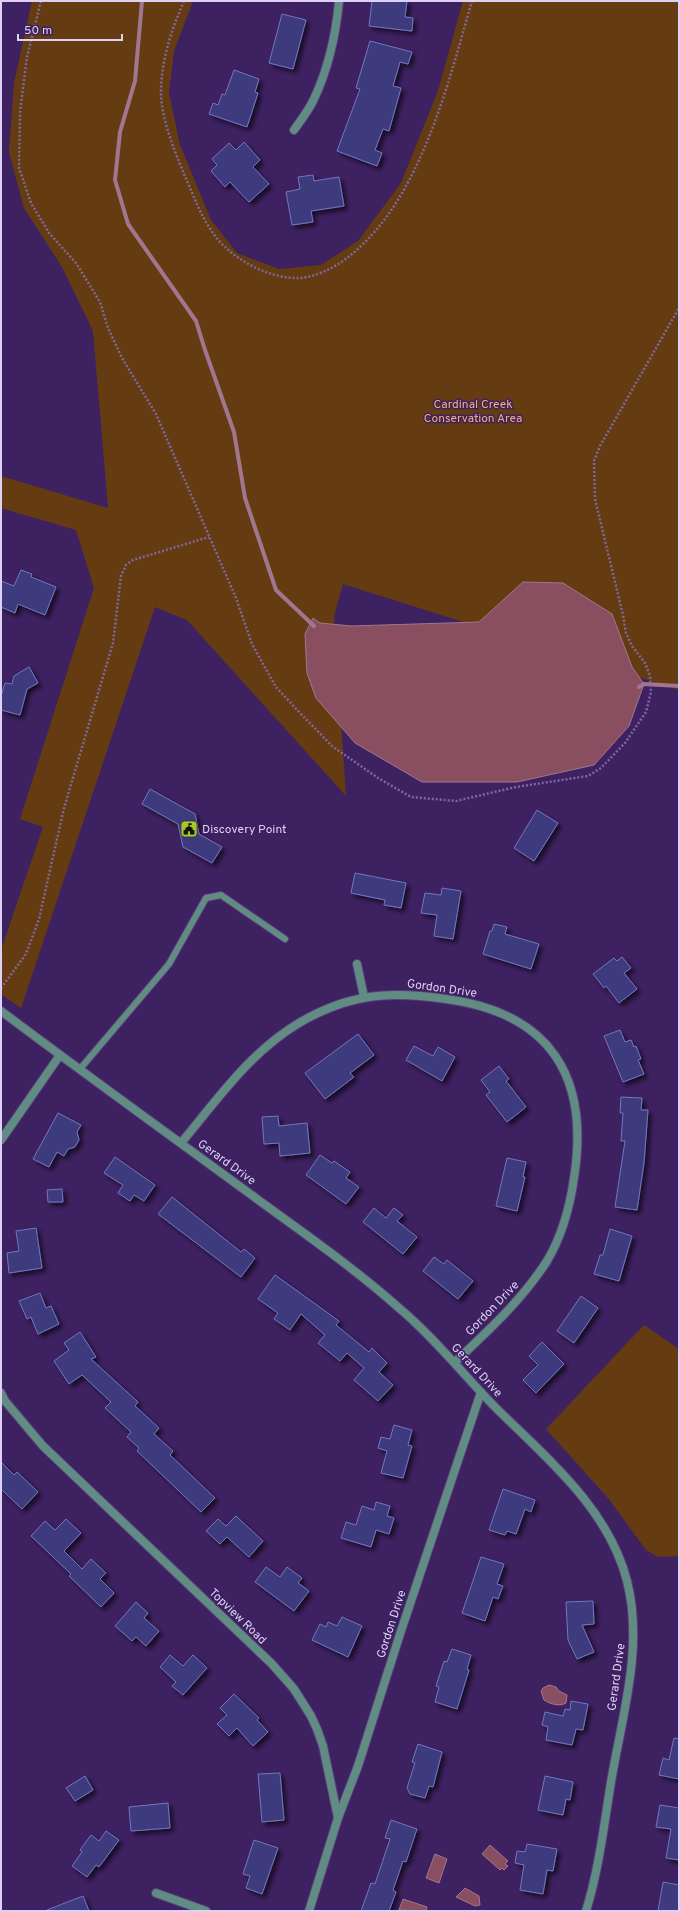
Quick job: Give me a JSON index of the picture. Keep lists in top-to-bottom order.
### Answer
{
  "streets": {
    "street": ["Gordon Drive", "Gerard Drive", "Topview Road"]
  },
  "crossings": [
    ["Gordon Drive", "Gerard Drive"],
    ["Gordon Drive", "Topview Road"]
  ],
  "parks": ["Cardinal Creek Conservation Area"],
  "places": {
    "public building": ["Discovery Point"]
  },
  "scale_bar": "50 m"
}
